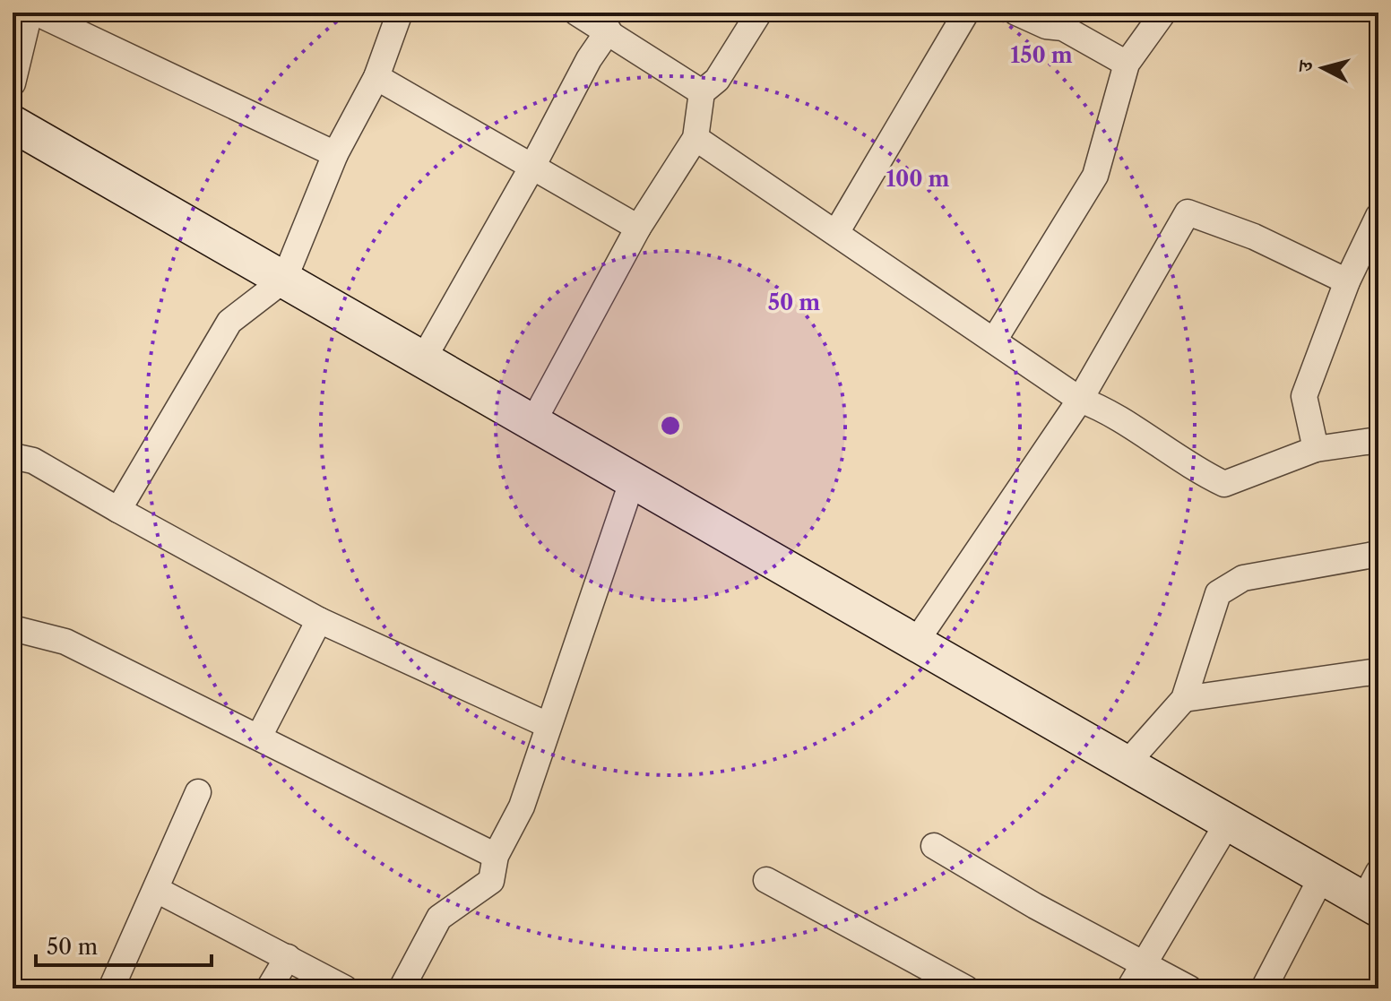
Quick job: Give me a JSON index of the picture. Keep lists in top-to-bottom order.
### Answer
{
  "scale_bar": "50 m",
  "north": "left",
  "rings": ["150 m", "100 m", "50 m"]
}
